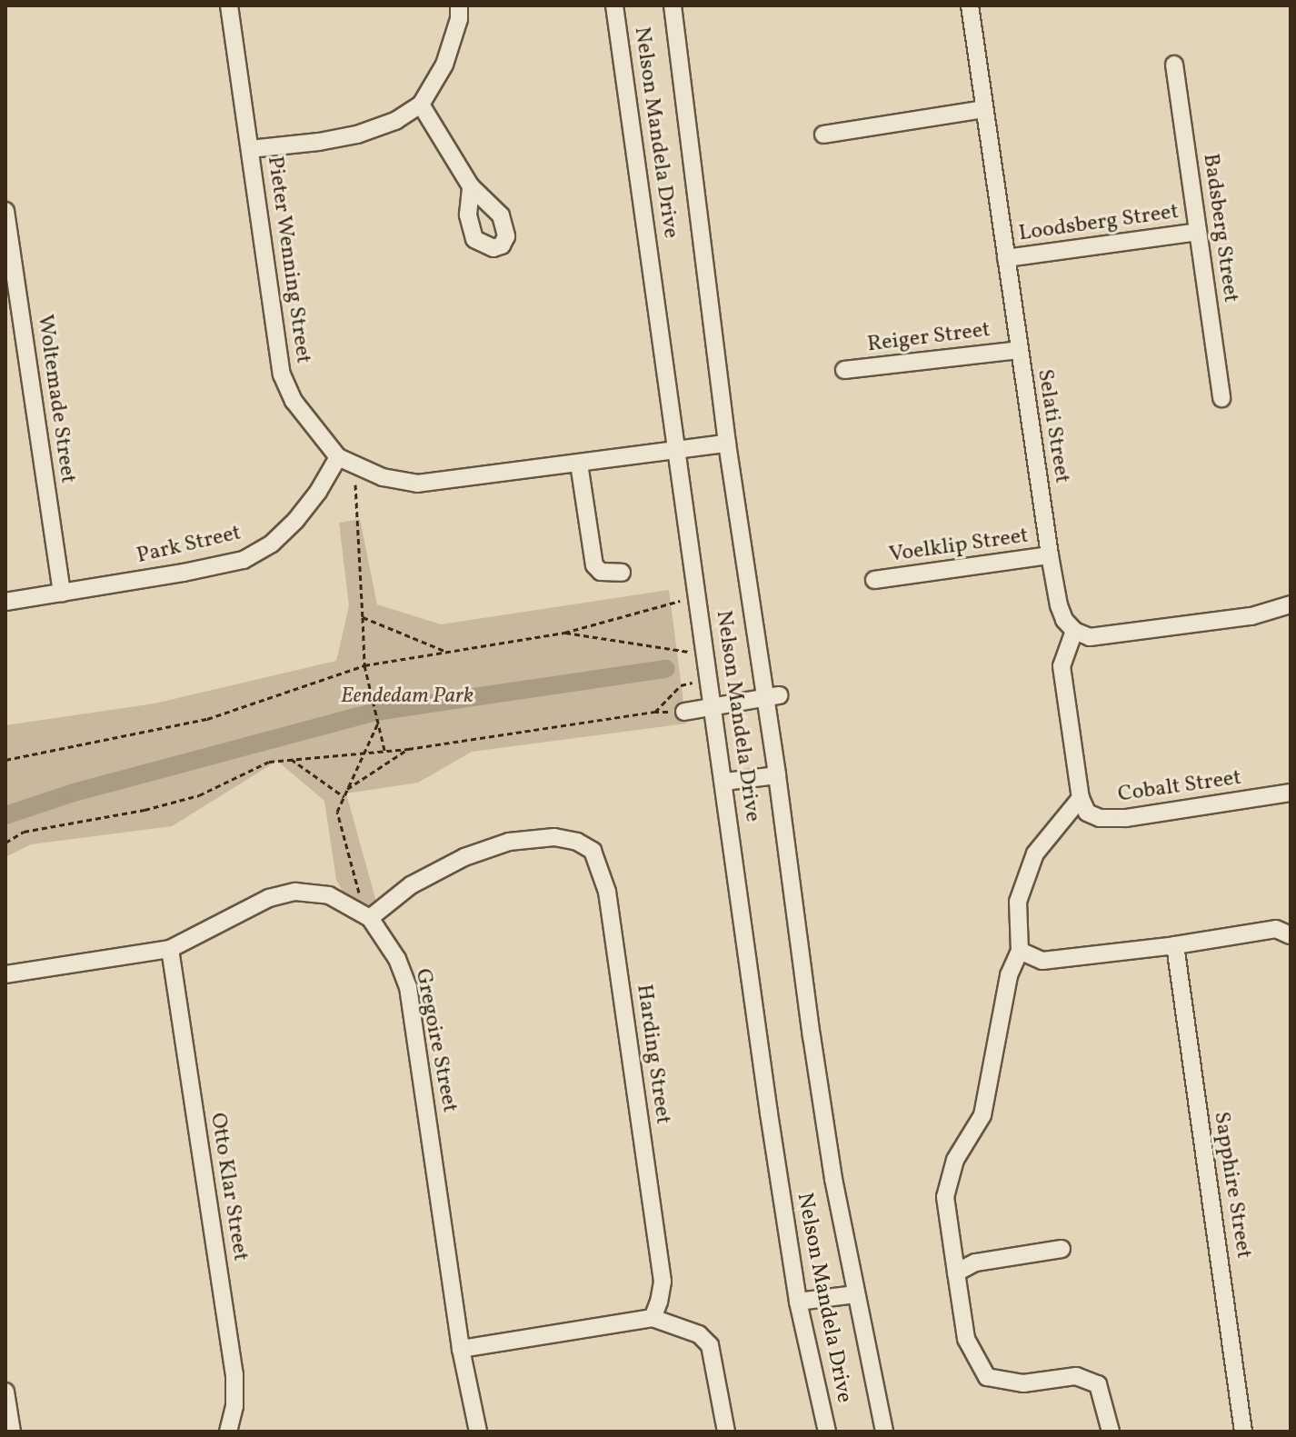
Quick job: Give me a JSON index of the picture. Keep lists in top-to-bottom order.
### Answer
{
  "streets": {
    "street": [
      "Nelson Mandela Drive",
      "Loodsberg Street",
      "Badsberg Street",
      "Pieter Wenning Street",
      "Reiger Street",
      "Woltemade Street",
      "Selati Street",
      "Park Street",
      "Voelklip Street",
      "Cobalt Street",
      "Gregoire Street",
      "Harding Street",
      "Sapphire Street",
      "Otto Klar Street"
    ]
  },
  "crossings": [
    ["Nelson Mandela Drive", "Pieter Wenning Street"],
    ["Loodsberg Street", "Badsberg Street"],
    ["Loodsberg Street", "Selati Street"],
    ["Pieter Wenning Street", "Park Street"],
    ["Reiger Street", "Selati Street"],
    ["Woltemade Street", "Park Street"],
    ["Selati Street", "Voelklip Street"],
    ["Gregoire Street", "Harding Street"],
    ["Gregoire Street", "Otto Klar Street"]
  ],
  "parks": ["Eendedam Park"]
}
